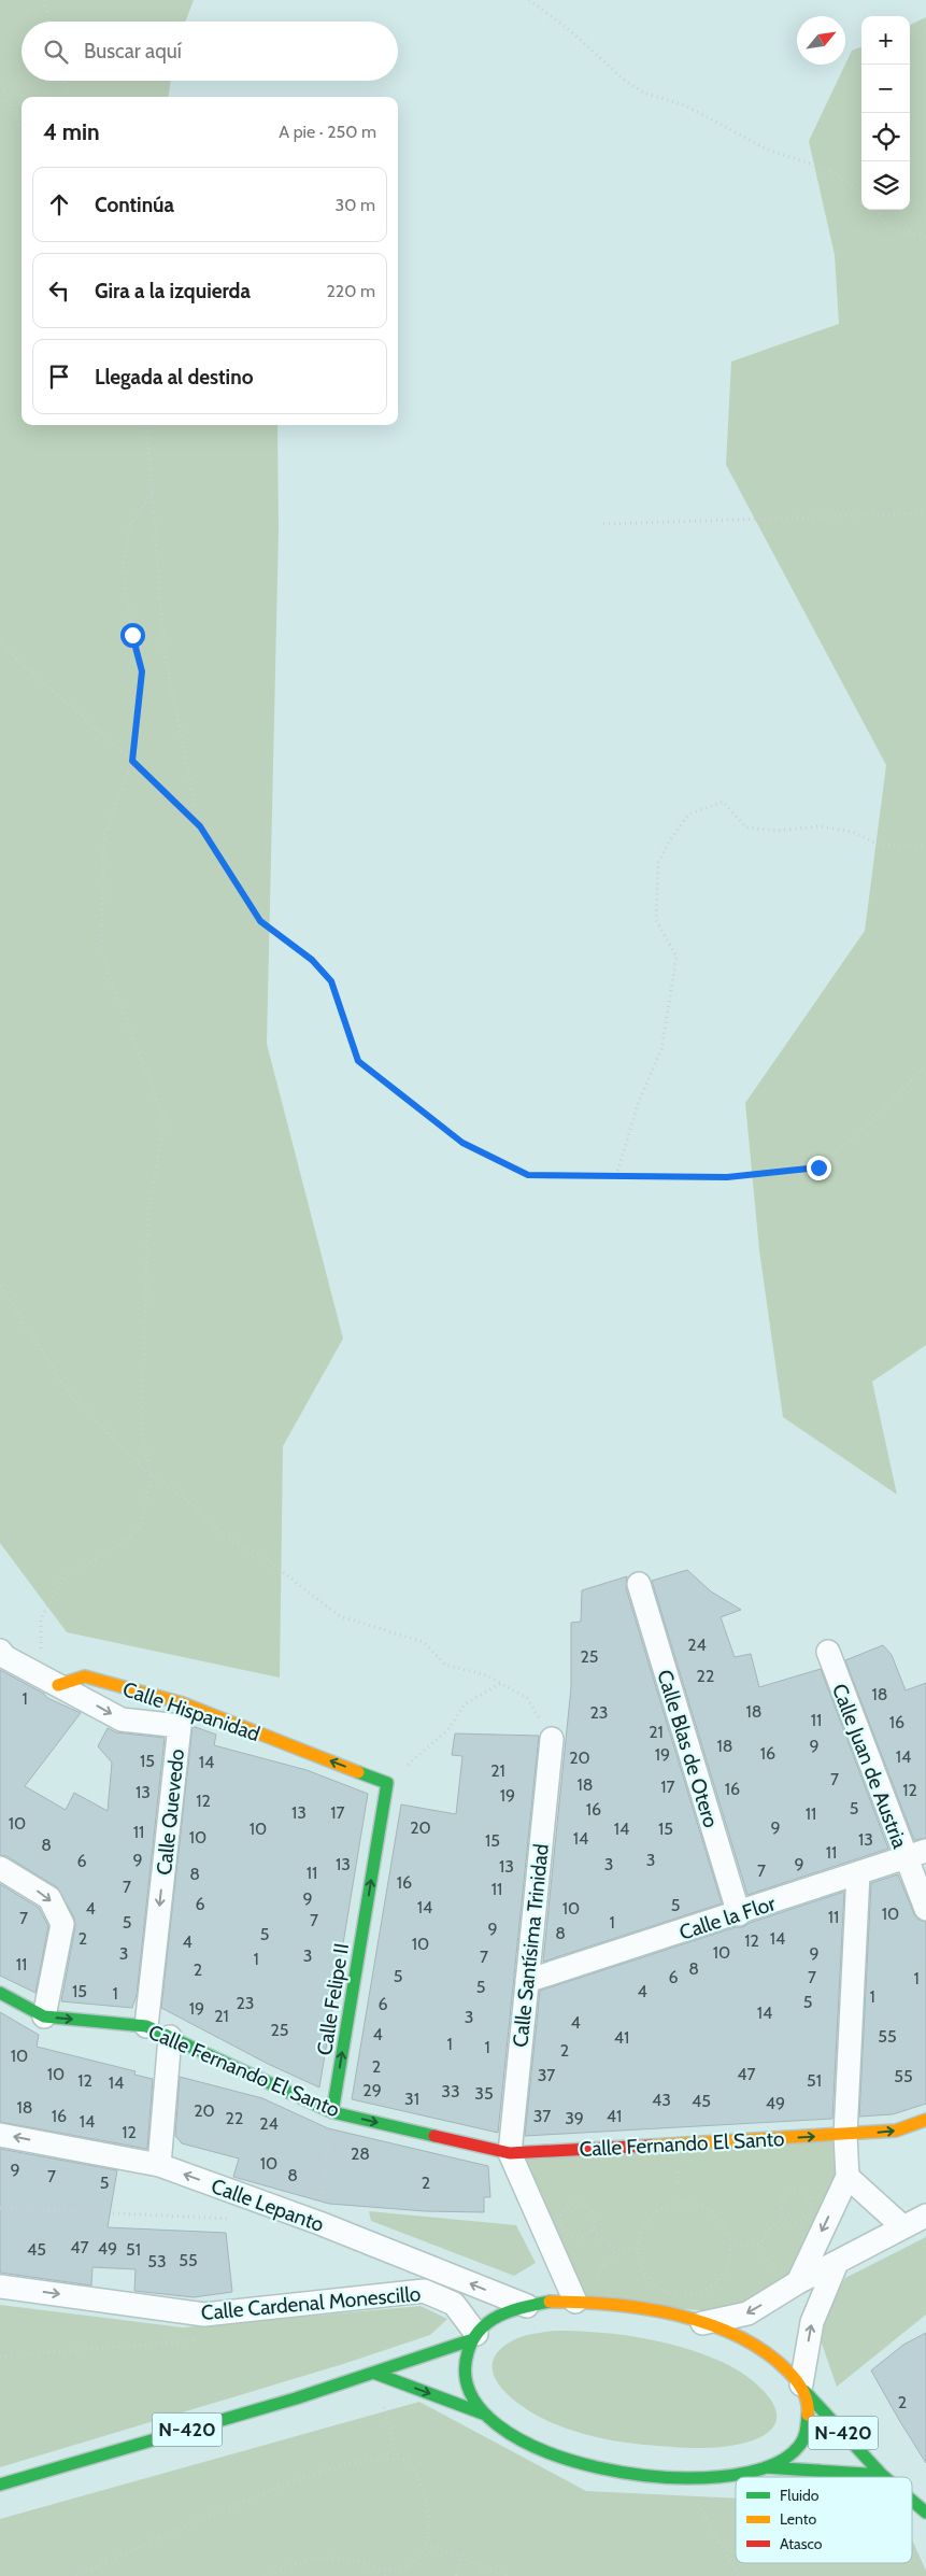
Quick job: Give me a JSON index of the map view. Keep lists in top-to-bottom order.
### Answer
{
  "streets": {
    "main road": [
      "Calle Hispanidad",
      "Calle Felipe II",
      "Calle Fernando El Santo",
      "N-420"
    ],
    "street": [
      "Calle Blas de Otero",
      "Calle Juan de Austria",
      "Calle Quevedo",
      "Calle la Flor",
      "Calle Santísima Trinidad",
      "Calle Lepanto",
      "Calle Cardenal Monescillo"
    ]
  },
  "crossings": [
    ["Calle Hispanidad", "Calle Quevedo"],
    ["Calle Hispanidad", "Calle Felipe II"],
    ["Calle Blas de Otero", "Calle la Flor"],
    ["Calle Juan de Austria", "Calle la Flor"],
    ["Calle Quevedo", "Calle Fernando El Santo"],
    ["Calle la Flor", "Calle Santísima Trinidad"],
    ["Calle Santísima Trinidad", "Calle Fernando El Santo"],
    ["Calle Felipe II", "Calle Fernando El Santo"],
    ["Calle Cardenal Monescillo", "N-420"]
  ],
  "one_way": [
    "Calle Hispanidad",
    "Calle Quevedo",
    "Calle Felipe II",
    "Calle Fernando El Santo",
    "Calle Lepanto",
    "Calle Cardenal Monescillo"
  ],
  "house_numbers": [
    "24",
    "25",
    "22",
    "18",
    "1",
    "18",
    "23",
    "11",
    "16",
    "21",
    "18",
    "9",
    "16",
    "19",
    "14",
    "20",
    "15",
    "14",
    "21",
    "7",
    "18",
    "17",
    "16",
    "12",
    "13",
    "19",
    "12",
    "5",
    "16",
    "13",
    "17",
    "11",
    "10",
    "20",
    "9",
    "10",
    "14",
    "15",
    "11",
    "10",
    "14",
    "13",
    "15",
    "8",
    "11",
    "9",
    "3",
    "6",
    "13",
    "3",
    "9",
    "13",
    "7",
    "11",
    "8",
    "16",
    "7",
    "11",
    "9",
    "6",
    "5",
    "14",
    "4",
    "10",
    "10",
    "11",
    "7",
    "7",
    "5",
    "1",
    "9",
    "8",
    "5",
    "2",
    "14",
    "12",
    "4",
    "10",
    "10",
    "3",
    "9",
    "3",
    "7",
    "1",
    "11",
    "8",
    "2",
    "5",
    "6",
    "7",
    "1",
    "5",
    "15",
    "4",
    "1",
    "1",
    "5",
    "23",
    "6",
    "19",
    "14",
    "21",
    "3",
    "4",
    "25",
    "4",
    "55",
    "41",
    "1",
    "1",
    "2",
    "10",
    "2",
    "10",
    "47",
    "37",
    "55",
    "12",
    "51",
    "14",
    "29",
    "33",
    "35",
    "31",
    "43",
    "45",
    "49",
    "18",
    "20",
    "16",
    "37",
    "41",
    "22",
    "39",
    "14",
    "24",
    "12",
    "28",
    "10",
    "9",
    "8",
    "7",
    "5",
    "2",
    "47",
    "49",
    "45",
    "51",
    "55",
    "53",
    "2"
  ],
  "legend": ["Fluido", "Lento", "Atasco"],
  "north": "top right",
  "page": {
    "map_buttons": ["+", "−"],
    "search": "Buscar aquí",
    "heading": ["4 min", "A pie · 250 m"],
    "list": [
      ["Continúa", "30 m"],
      ["Gira a la izquierda", "220 m"],
      "Llegada al destino"
    ]
  }
}
